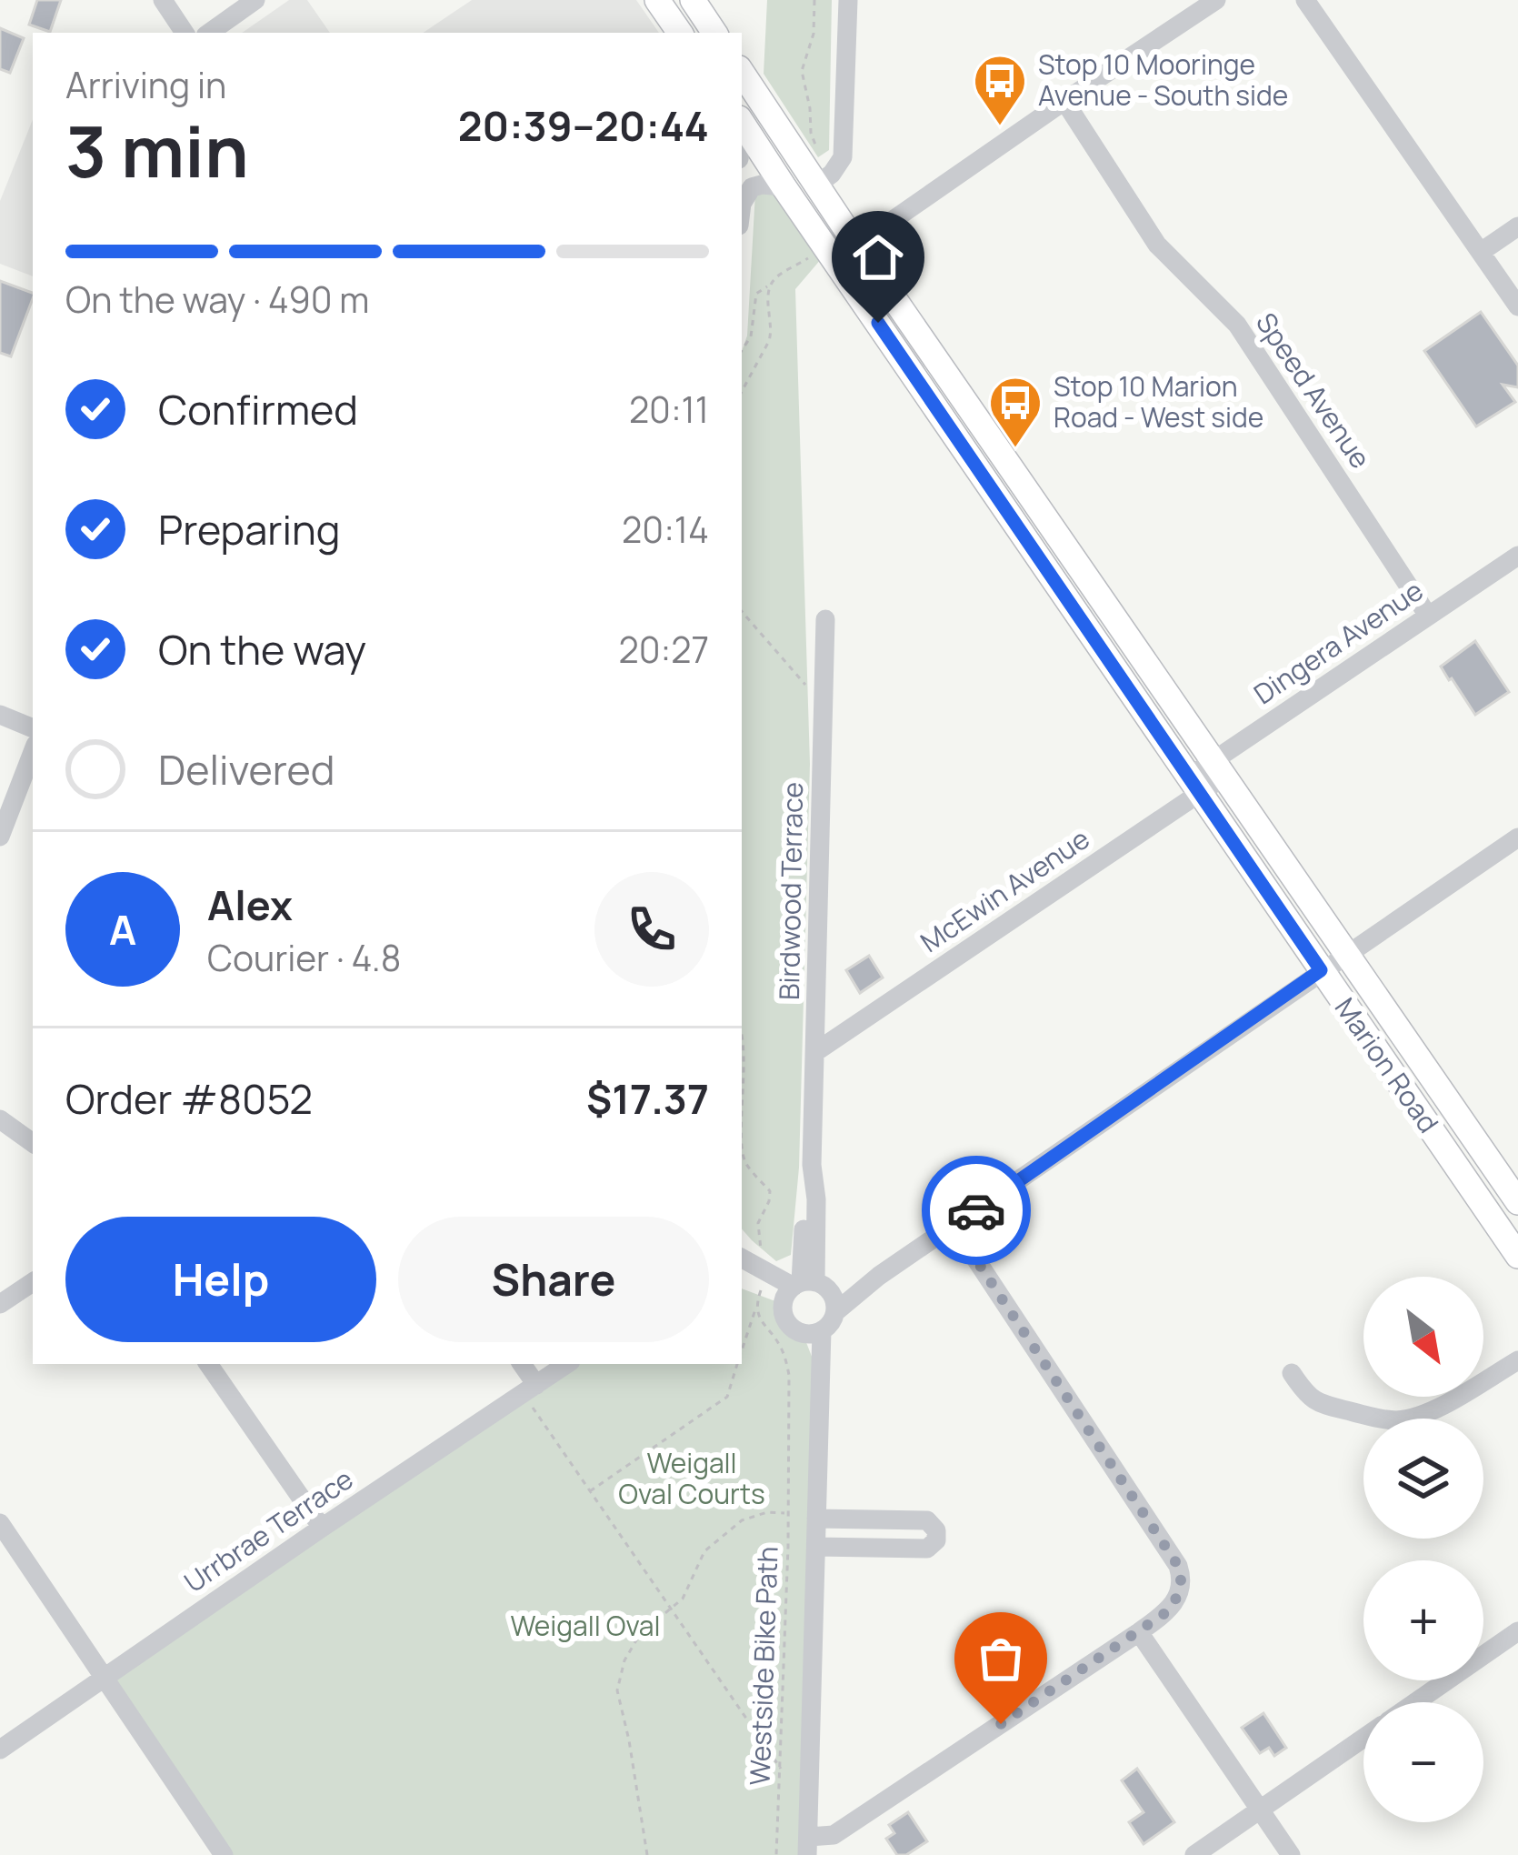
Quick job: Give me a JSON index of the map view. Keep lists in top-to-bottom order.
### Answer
{
  "streets": {
    "main road": ["Marion Road"],
    "street": [
      "Speed Avenue",
      "Dingera Avenue",
      "Birdwood Terrace",
      "McEwin Avenue",
      "Urrbrae Terrace"
    ],
    "path": ["Westside Bike Path"]
  },
  "crossings": [
    ["Speed Avenue", "Dingera Avenue"],
    ["Dingera Avenue", "McEwin Avenue"],
    ["Dingera Avenue", "Marion Road"],
    ["Birdwood Terrace", "McEwin Avenue"],
    ["McEwin Avenue", "Marion Road"]
  ],
  "parks": ["Weigall Oval Courts", "Weigall Oval"],
  "places": {
    "bus stop": ["Stop 10 Mooringe Avenue - South side", "Stop 10 Marion Road - West side"]
  },
  "north": "bottom right",
  "page": {
    "heading": ["3 min", "Arriving in", "20:39–20:44"],
    "panel": [
      "Alex",
      "Courier · 4.8",
      "Order #8052",
      "$17.37"
    ],
    "bar": "On the way · 490 m",
    "list": [
      ["Confirmed", "20:11"],
      ["Preparing", "20:14"],
      ["On the way", "20:27"],
      "Delivered"
    ],
    "round": "A",
    "buttons": ["Help", "Share"],
    "map_buttons": ["+", "−"]
  }
}
